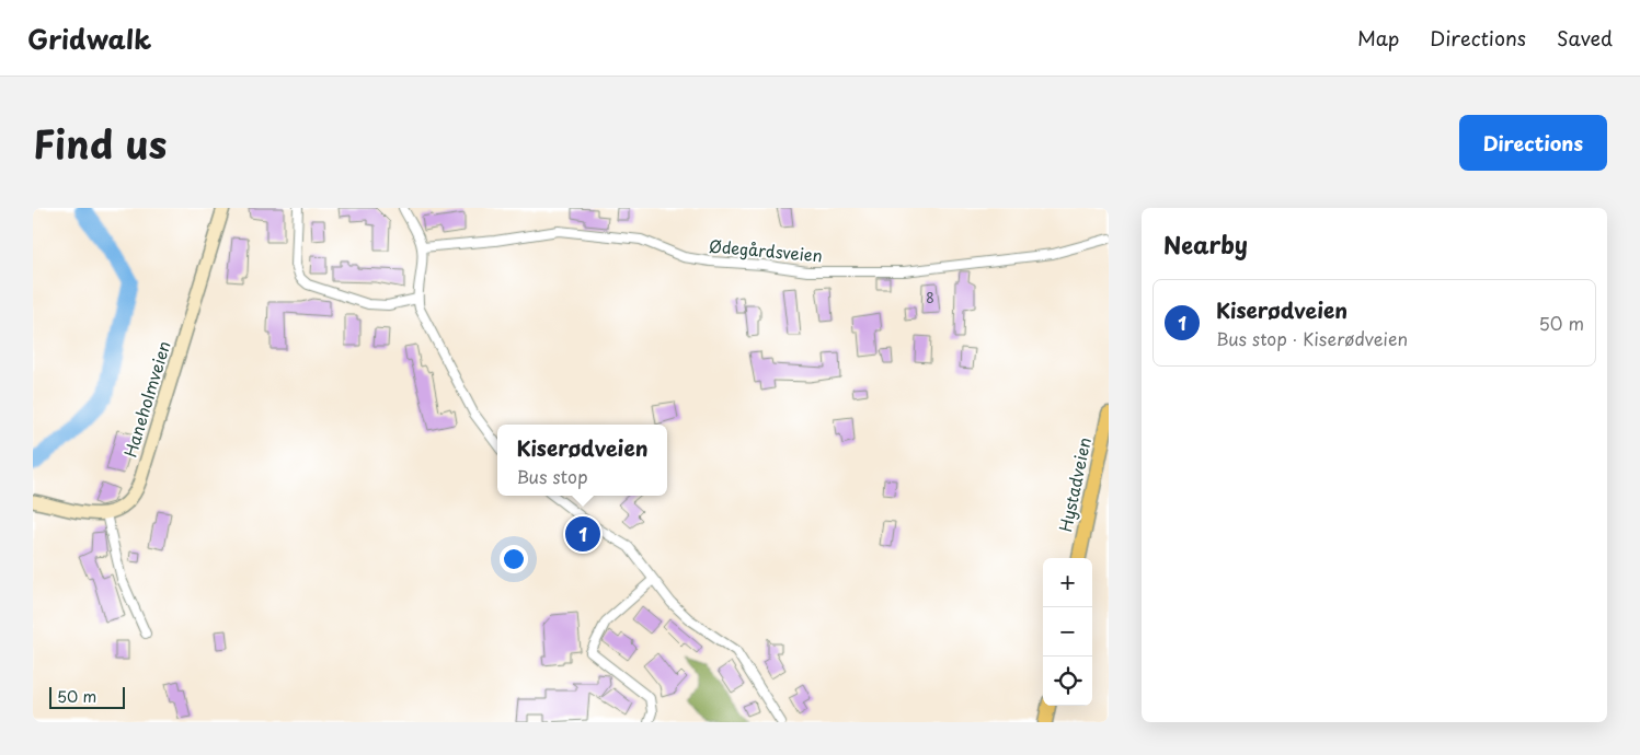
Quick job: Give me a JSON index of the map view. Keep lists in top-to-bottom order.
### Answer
{
  "streets": {
    "main road": ["Haneholmveien", "Hystadveien"],
    "street": ["Ødegårdsveien"]
  },
  "house_numbers": ["8"],
  "scale_bar": "50 m",
  "page": {
    "header": "Gridwalk",
    "nav": ["Map", "Directions", "Saved"],
    "title": "Find us",
    "buttons": "Directions",
    "heading": "Nearby",
    "list": [
      {
        "mark": "1",
        "name": "Kiserødveien",
        "note": "Bus stop · Kiserødveien",
        "value": "50 m"
      }
    ],
    "popup": ["Kiserødveien", "Bus stop"],
    "pins": "1",
    "map_buttons": ["+", "−"],
    "scale": "50 m"
  }
}
